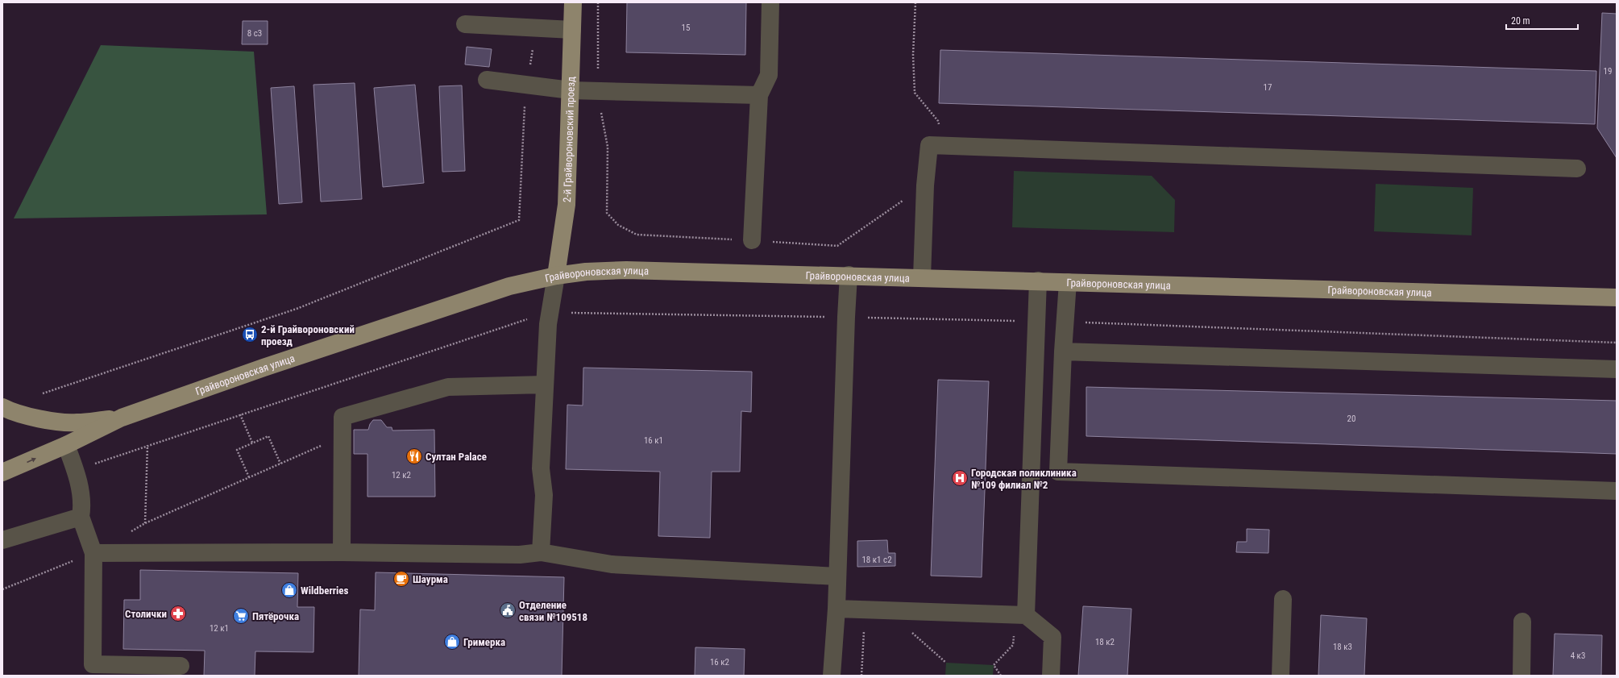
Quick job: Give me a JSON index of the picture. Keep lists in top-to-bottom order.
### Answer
{
  "streets": {
    "main road": ["2-й Грайвороновский проезд", "Грайвороновская улица"]
  },
  "crossings": [
    ["2-й Грайвороновский проезд", "Грайвороновская улица"]
  ],
  "places": {
    "bus stop": ["2-й Грайвороновский проезд"],
    "restaurant": ["Султан Palace"],
    "hospital": ["Городская поликлиника №109 филиал №2"],
    "cafe": ["Шаурма"],
    "shop": ["Wildberries", "Гримерка"],
    "public building": ["Отделение связи №109518"],
    "pharmacy": ["Столички"],
    "supermarket": ["Пятёрочка"]
  },
  "house_numbers": [
    "15",
    "8 с3",
    "19",
    "17",
    "20",
    "16 к1",
    "12 к2",
    "18 к1 с2",
    "12 к1",
    "18 к2",
    "18 к3",
    "4 к3",
    "16 к2"
  ],
  "scale_bar": "20 m"
}
